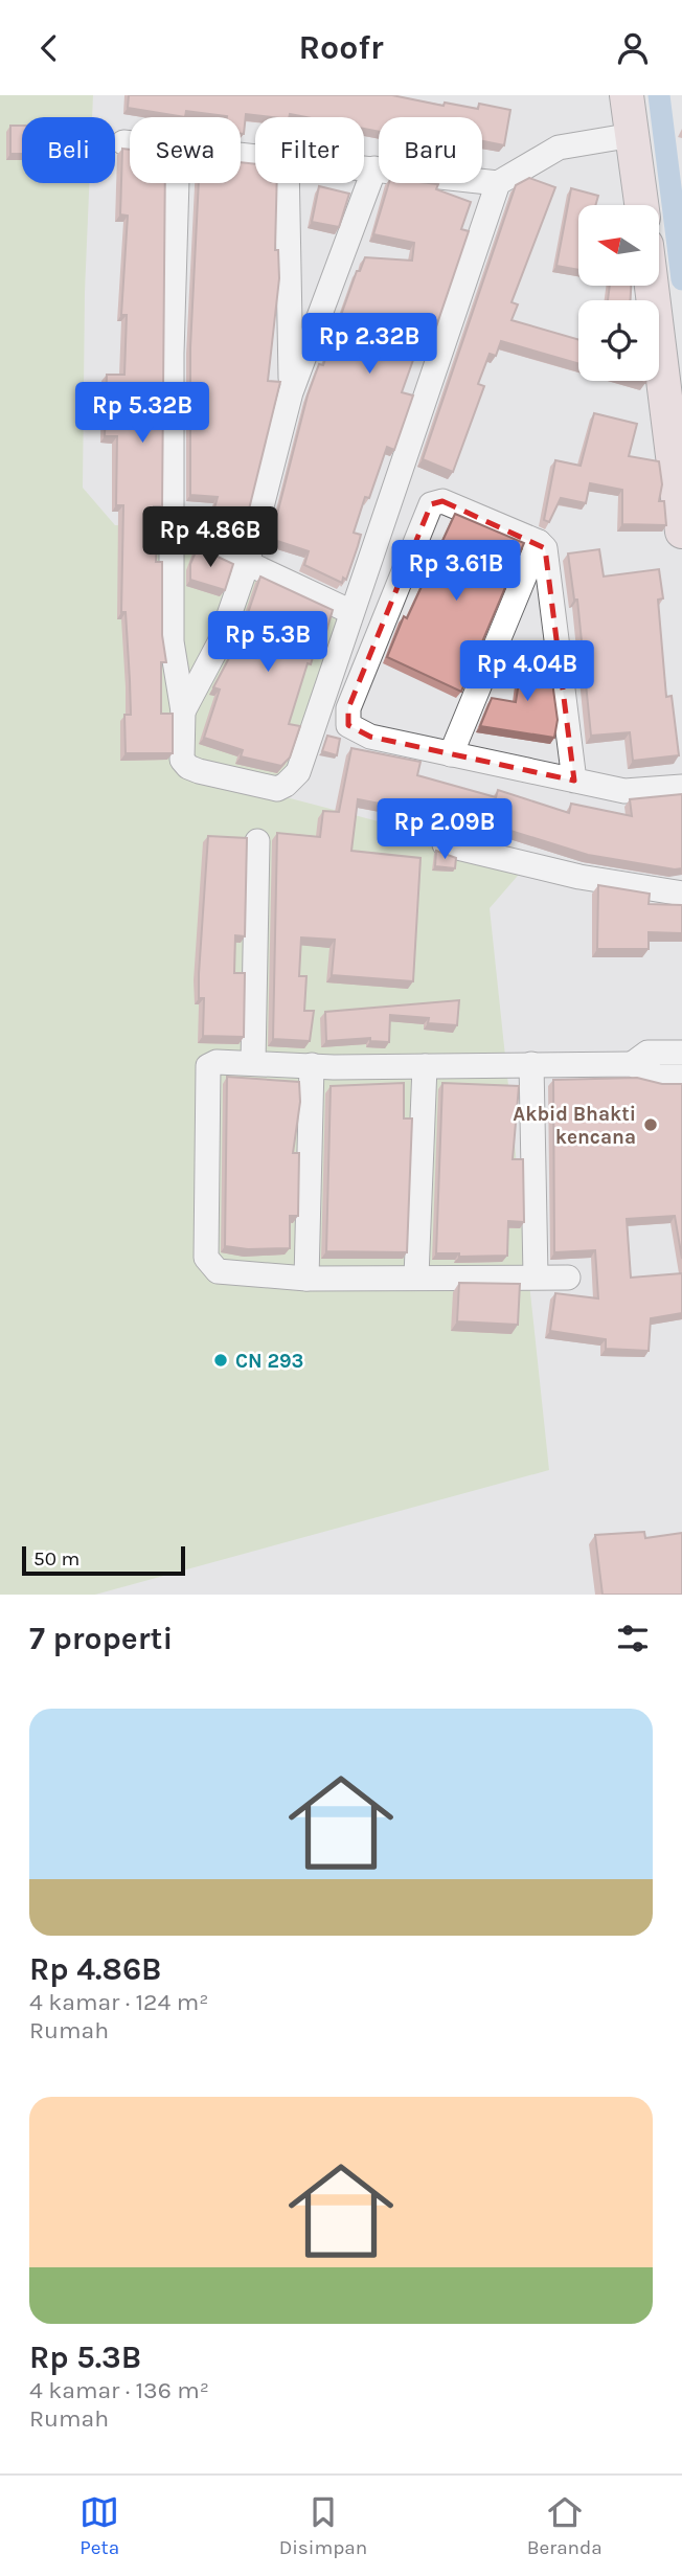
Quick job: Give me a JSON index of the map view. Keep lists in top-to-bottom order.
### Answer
{
  "places": ["Akbid Bhakti kencana", "CN 293"],
  "scale_bar": "50 m",
  "north": "left",
  "page": {
    "header": "Roofr",
    "chip": [
      "Beli",
      "Sewa",
      "Filter",
      "Baru"
    ],
    "price": [
      "Rp 2.32B",
      "Rp 5.32B",
      "Rp 4.86B",
      "Rp 3.61B",
      "Rp 5.3B",
      "Rp 4.04B",
      "Rp 2.09B"
    ],
    "scale": "50 m",
    "heading": "7 properti",
    "list": [
      {
        "name": "Rp 4.86B",
        "note": "4 kamar · 124 m² · Rumah"
      },
      {
        "name": "Rp 5.3B",
        "note": "4 kamar · 136 m² · Rumah"
      }
    ],
    "tabs": ["Peta", "Disimpan", "Beranda"]
  }
}
